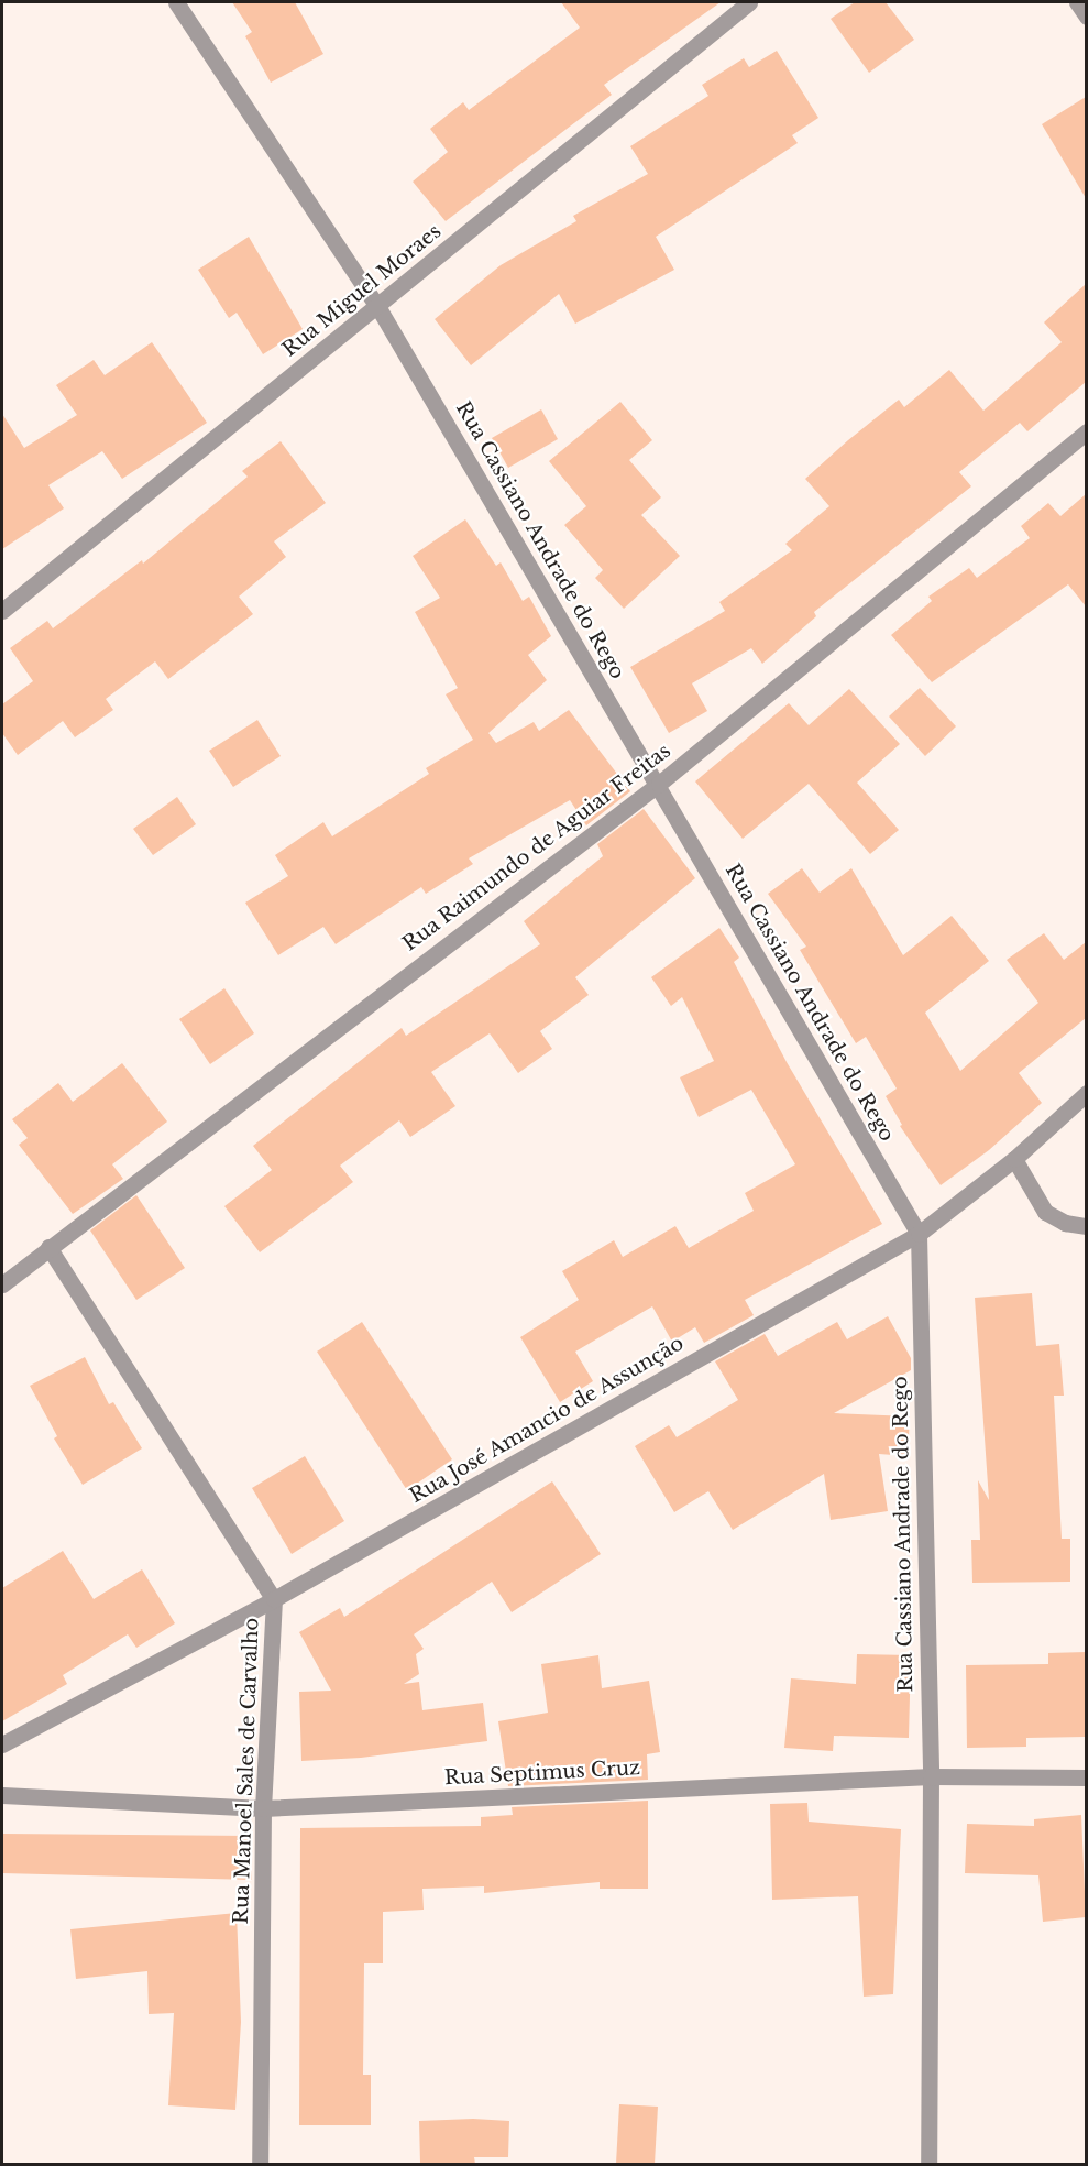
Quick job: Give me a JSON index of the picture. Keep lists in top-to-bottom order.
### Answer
{
  "streets": {
    "street": [
      "Rua Miguel Moraes",
      "Rua Cassiano Andrade do Rego",
      "Rua Raimundo de Aguiar Freitas",
      "Rua José Amancio de Assunção",
      "Rua Manoel Sales de Carvalho",
      "Rua Septimus Cruz"
    ]
  },
  "crossings": [
    ["Rua Miguel Moraes", "Rua Cassiano Andrade do Rego"],
    ["Rua Cassiano Andrade do Rego", "Rua Raimundo de Aguiar Freitas"],
    ["Rua Cassiano Andrade do Rego", "Rua José Amancio de Assunção"],
    ["Rua Cassiano Andrade do Rego", "Rua Septimus Cruz"],
    ["Rua Raimundo de Aguiar Freitas", "Rua Manoel Sales de Carvalho"],
    ["Rua José Amancio de Assunção", "Rua Manoel Sales de Carvalho"],
    ["Rua Manoel Sales de Carvalho", "Rua Septimus Cruz"]
  ]
}
